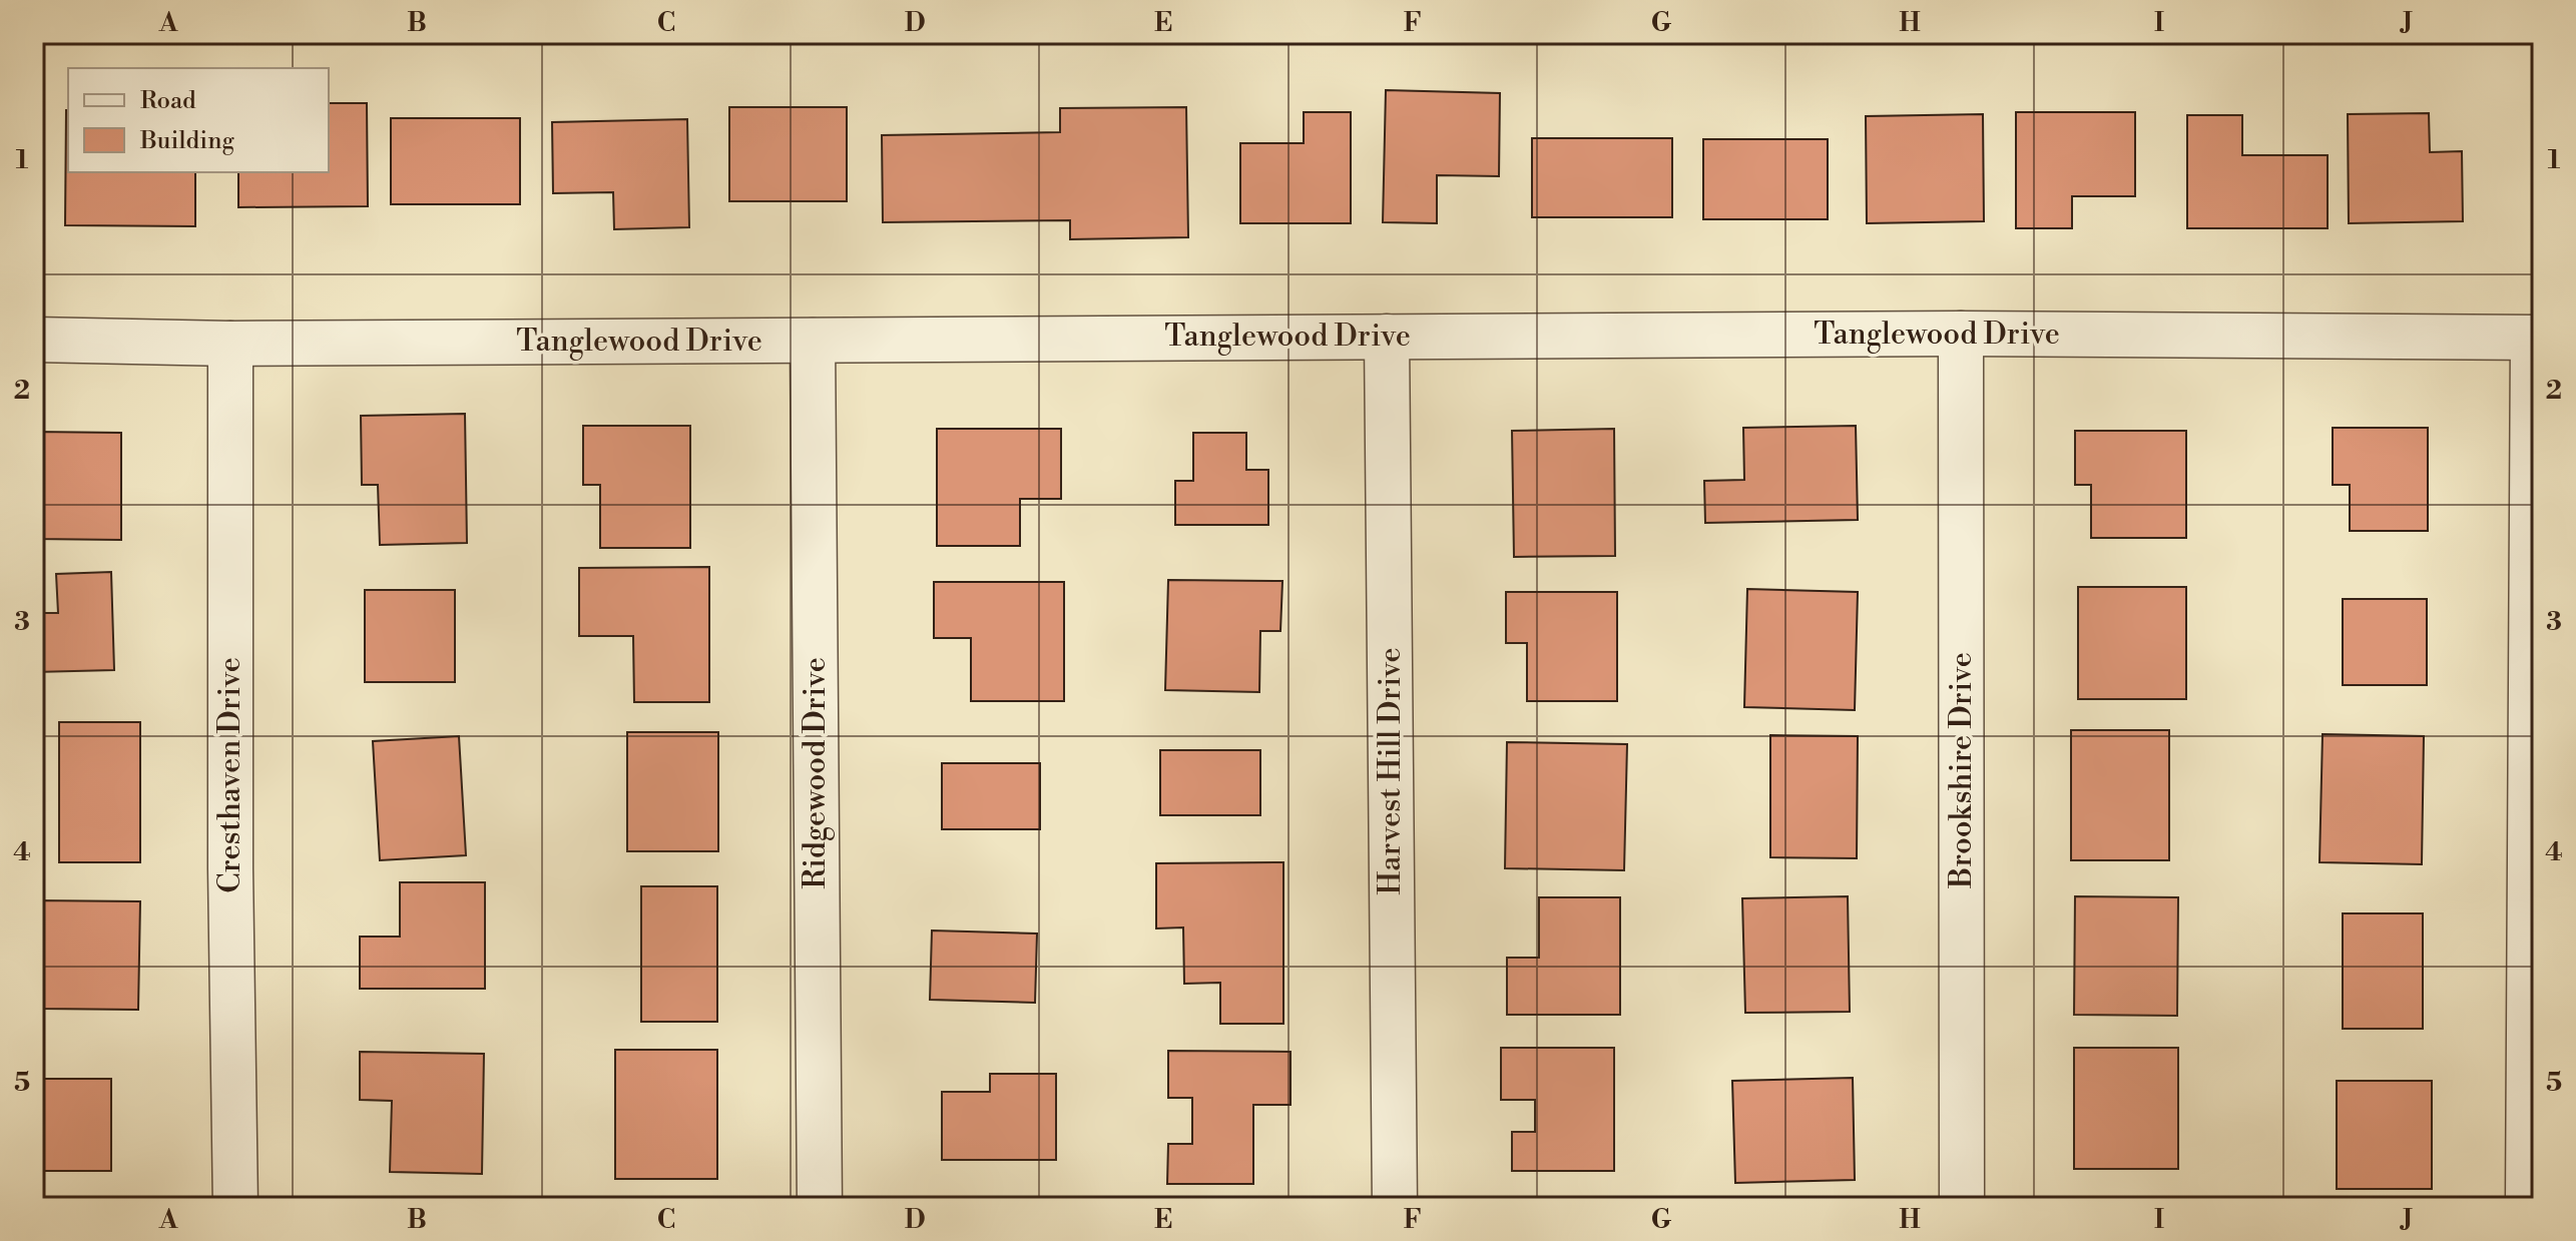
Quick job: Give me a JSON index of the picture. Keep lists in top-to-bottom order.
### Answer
{
  "streets": {
    "street": [
      "Tanglewood Drive",
      "Brookshire Drive",
      "Harvest Hill Drive",
      "Ridgewood Drive",
      "Cresthaven Drive"
    ]
  },
  "crossings": [
    ["Tanglewood Drive", "Brookshire Drive"],
    ["Tanglewood Drive", "Harvest Hill Drive"],
    ["Tanglewood Drive", "Ridgewood Drive"],
    ["Tanglewood Drive", "Cresthaven Drive"]
  ],
  "legend": ["Road", "Building"],
  "grid": {
    "columns": [
      "A",
      "B",
      "C",
      "D",
      "E",
      "F",
      "G",
      "H",
      "I",
      "J"
    ],
    "rows": [
      "1",
      "2",
      "3",
      "4",
      "5"
    ]
  }
}
